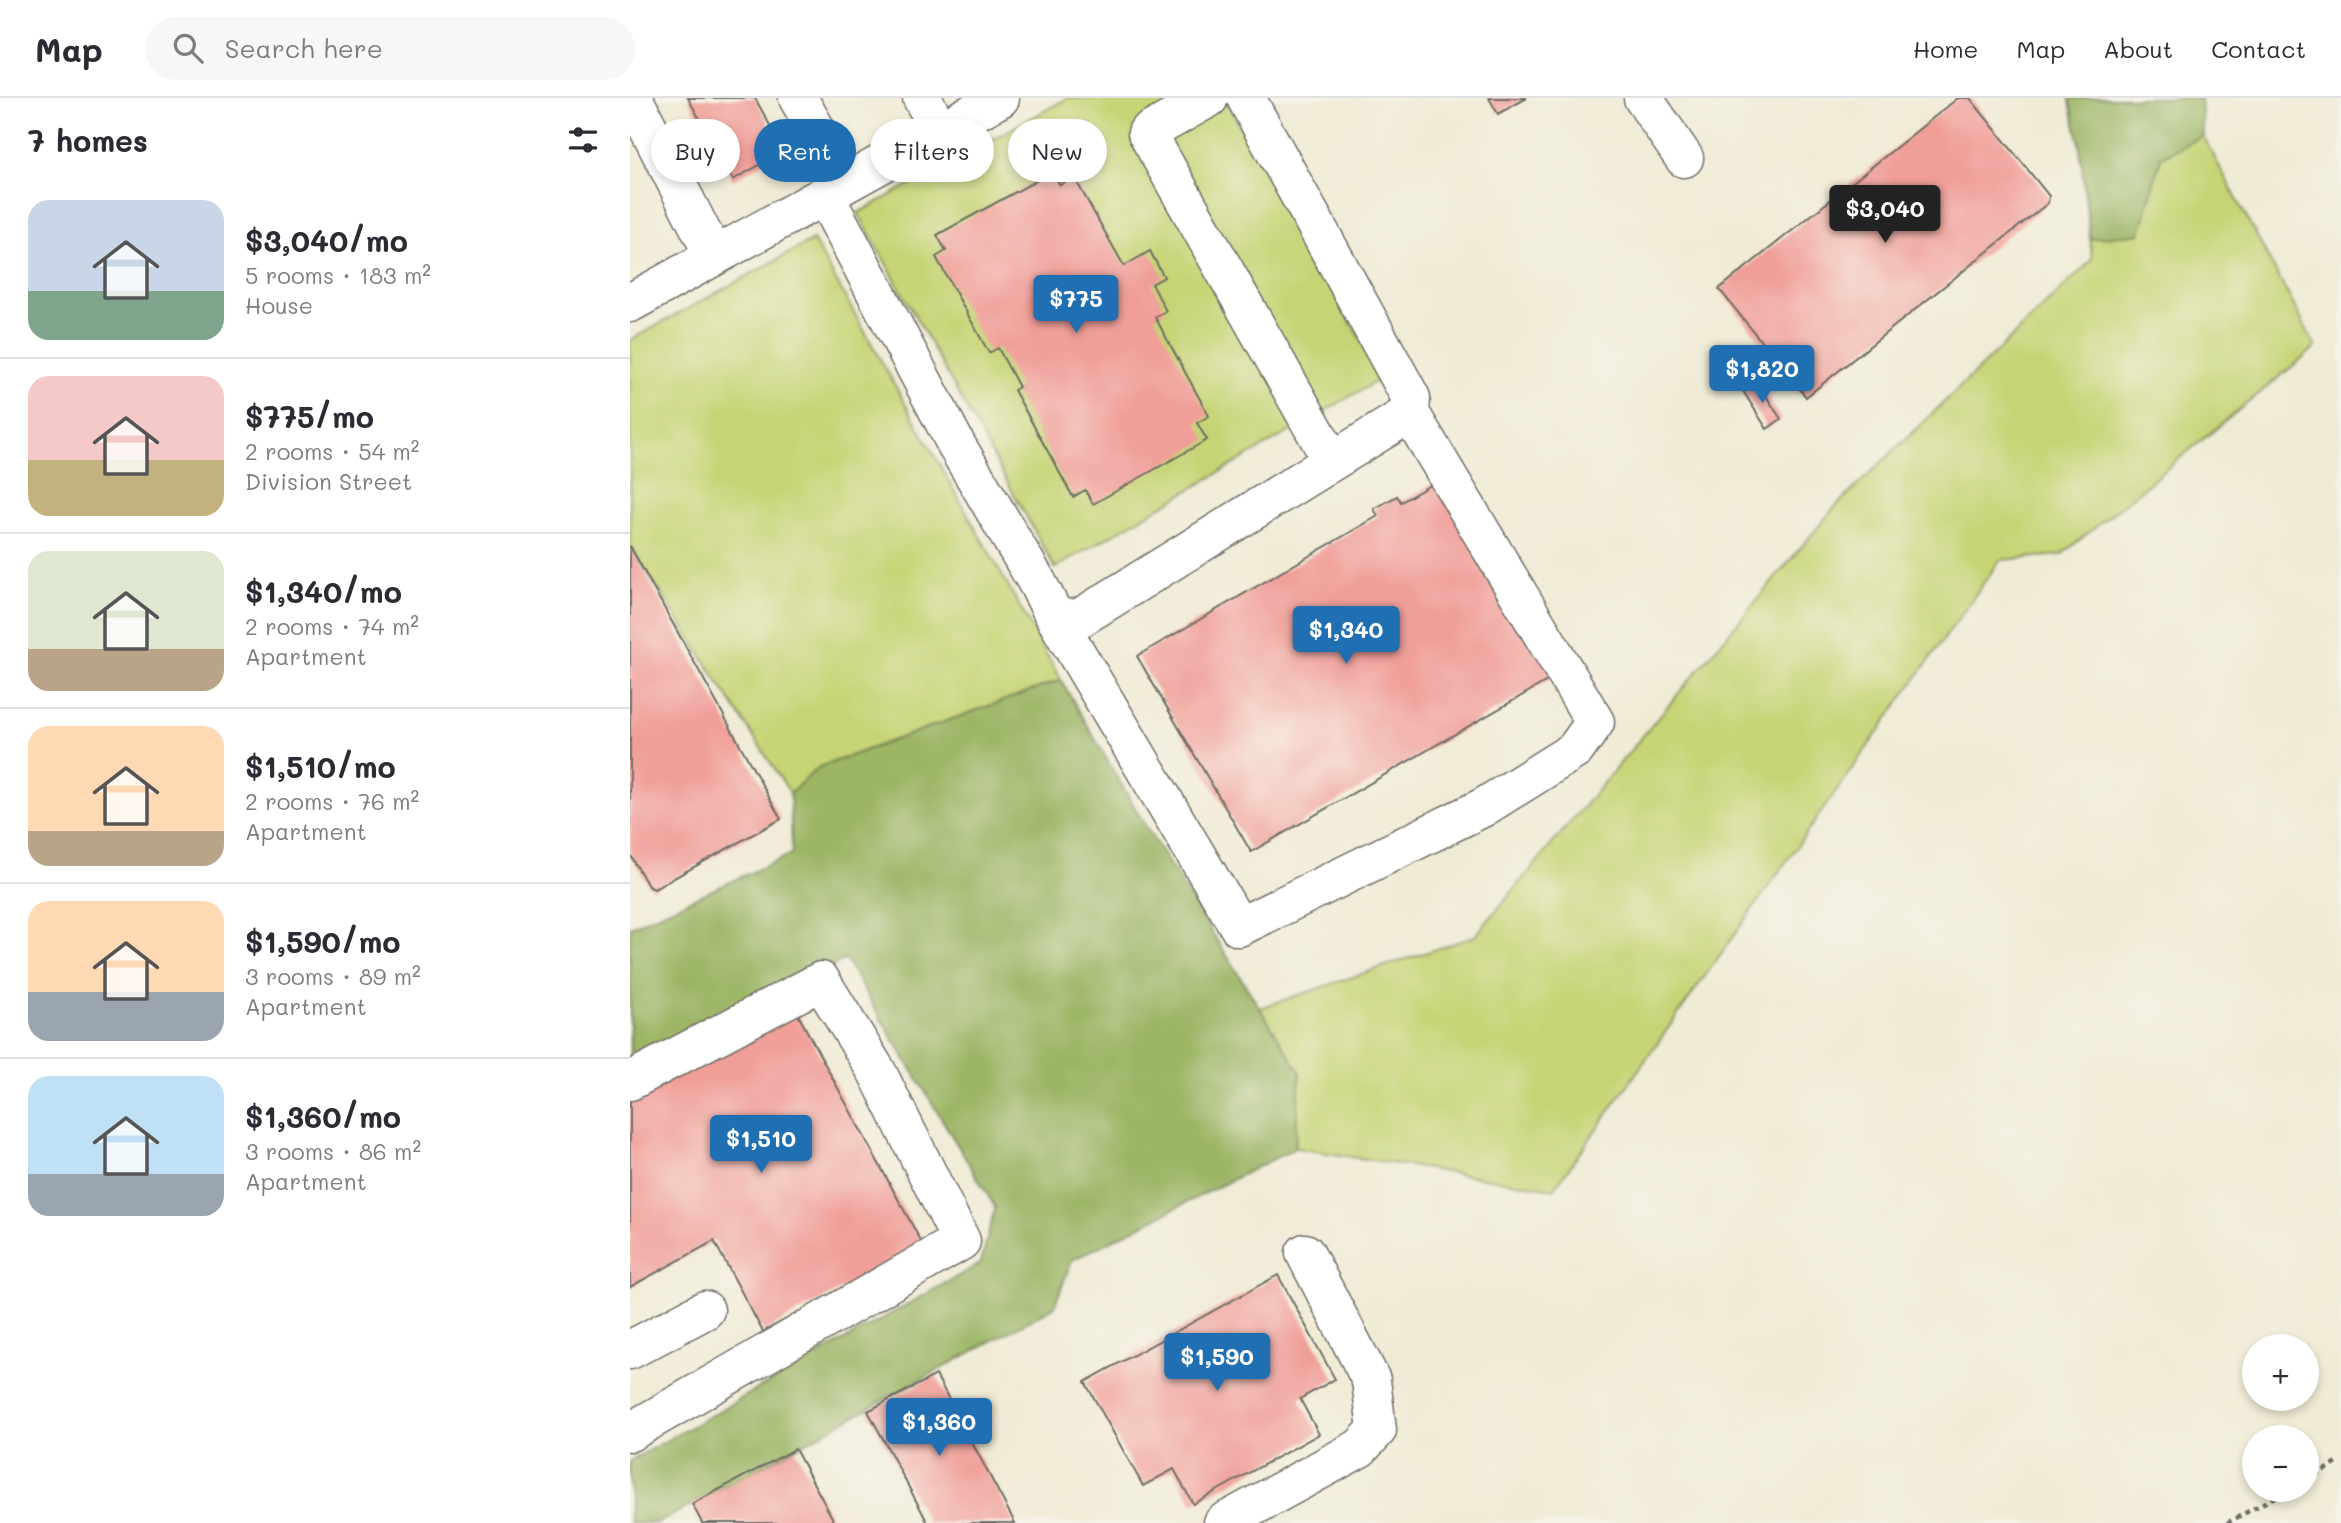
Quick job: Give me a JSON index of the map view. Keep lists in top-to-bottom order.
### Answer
{
  "page": {
    "header": "Map",
    "search": "Search here",
    "nav": [
      "Home",
      "Map",
      "About",
      "Contact"
    ],
    "heading": "7 homes",
    "chip": [
      "Buy",
      "Rent",
      "Filters",
      "New"
    ],
    "list": [
      {
        "name": "$3,040/mo",
        "note": "5 rooms · 183 m² · House"
      },
      {
        "name": "$775/mo",
        "note": "2 rooms · 54 m² · Division Street"
      },
      {
        "name": "$1,340/mo",
        "note": "2 rooms · 74 m² · Apartment"
      },
      {
        "name": "$1,510/mo",
        "note": "2 rooms · 76 m² · Apartment"
      },
      {
        "name": "$1,590/mo",
        "note": "3 rooms · 89 m² · Apartment"
      },
      {
        "name": "$1,360/mo",
        "note": "3 rooms · 86 m² · Apartment"
      }
    ],
    "price": [
      "$3,040",
      "$775",
      "$1,820",
      "$1,340",
      "$1,510",
      "$1,590",
      "$1,360"
    ],
    "map_buttons": ["+", "−"]
  }
}
